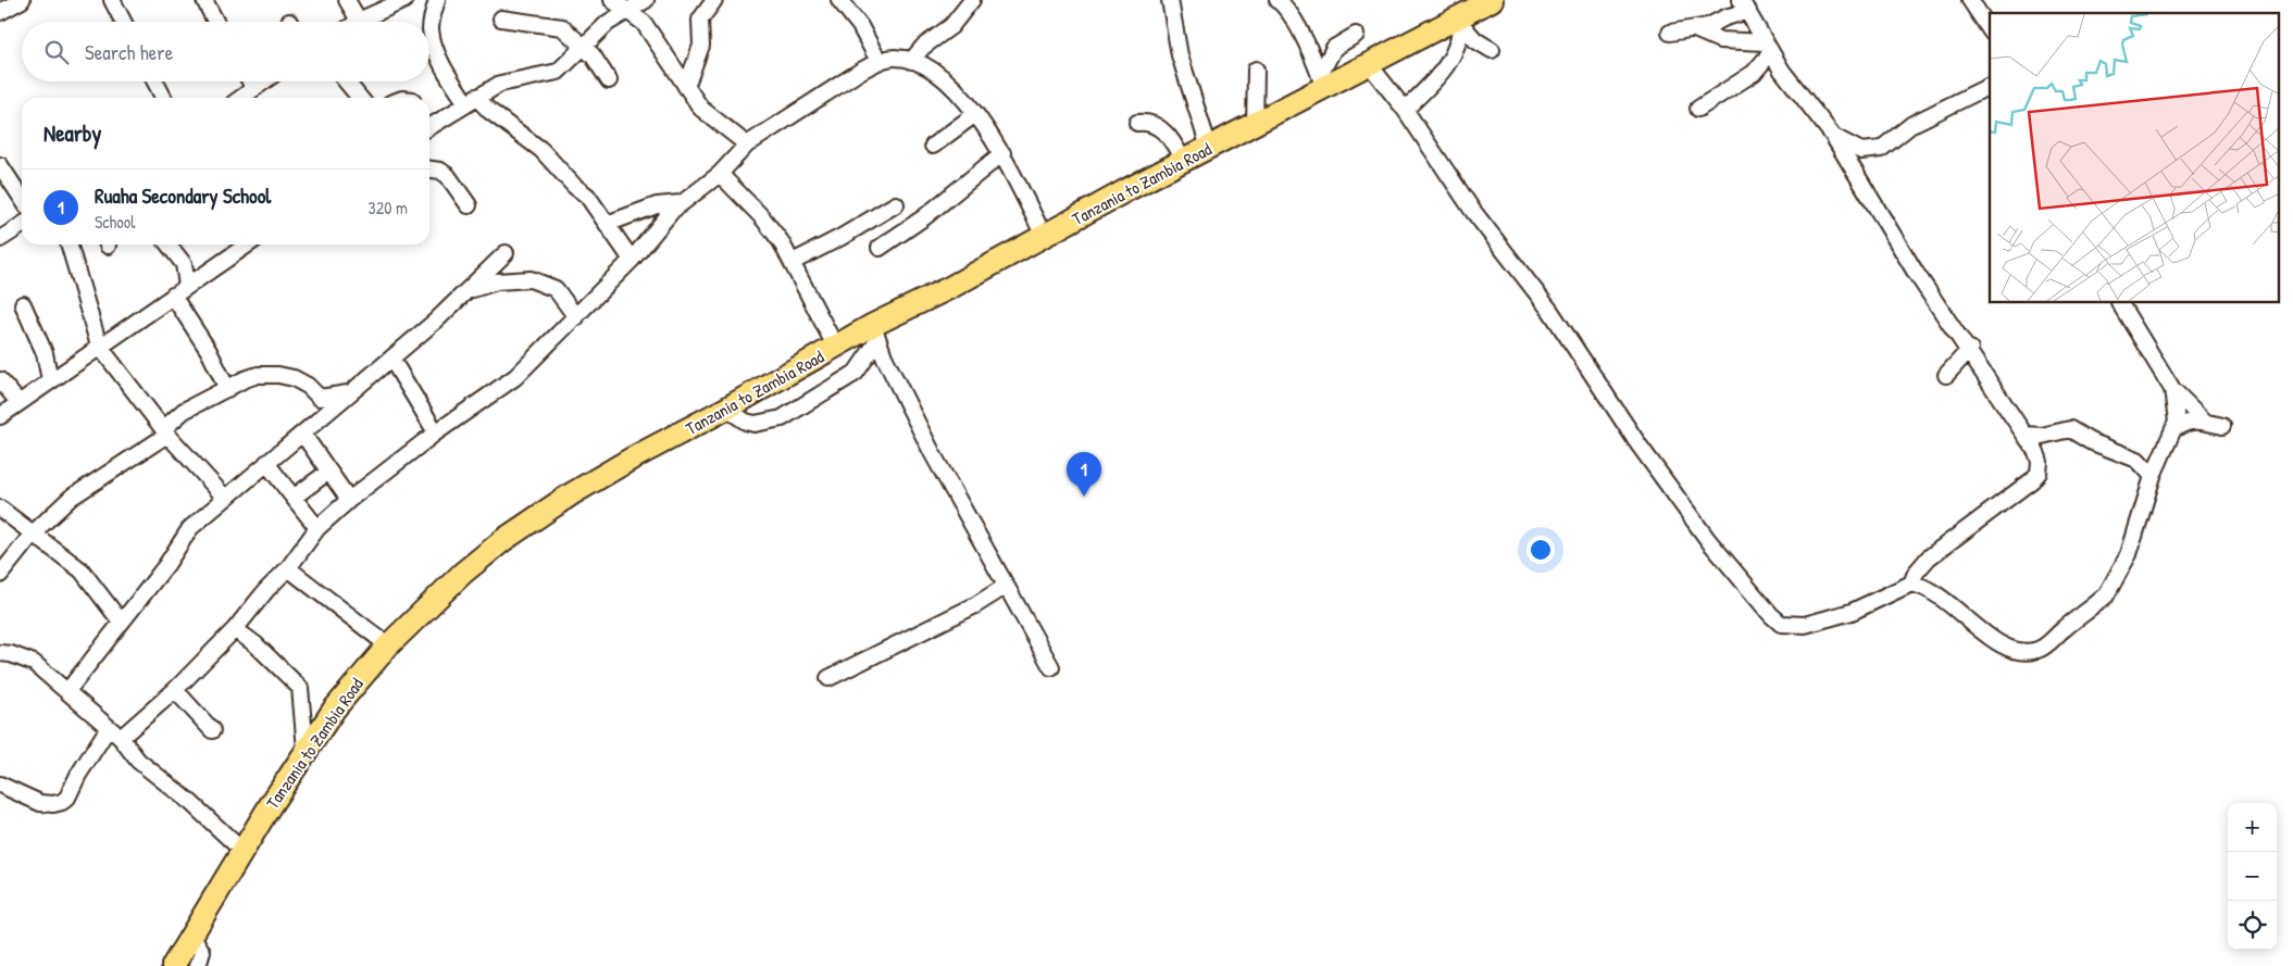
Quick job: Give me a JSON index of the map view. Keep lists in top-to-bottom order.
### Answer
{
  "streets": {
    "highway": ["Tanzania to Zambia Road"]
  },
  "page": {
    "search": "Search here",
    "heading": "Nearby",
    "list": [
      {
        "mark": "1",
        "name": "Ruaha Secondary School",
        "note": "School",
        "value": "320 m"
      }
    ],
    "pins": "1",
    "map_buttons": ["+", "−"]
  }
}
